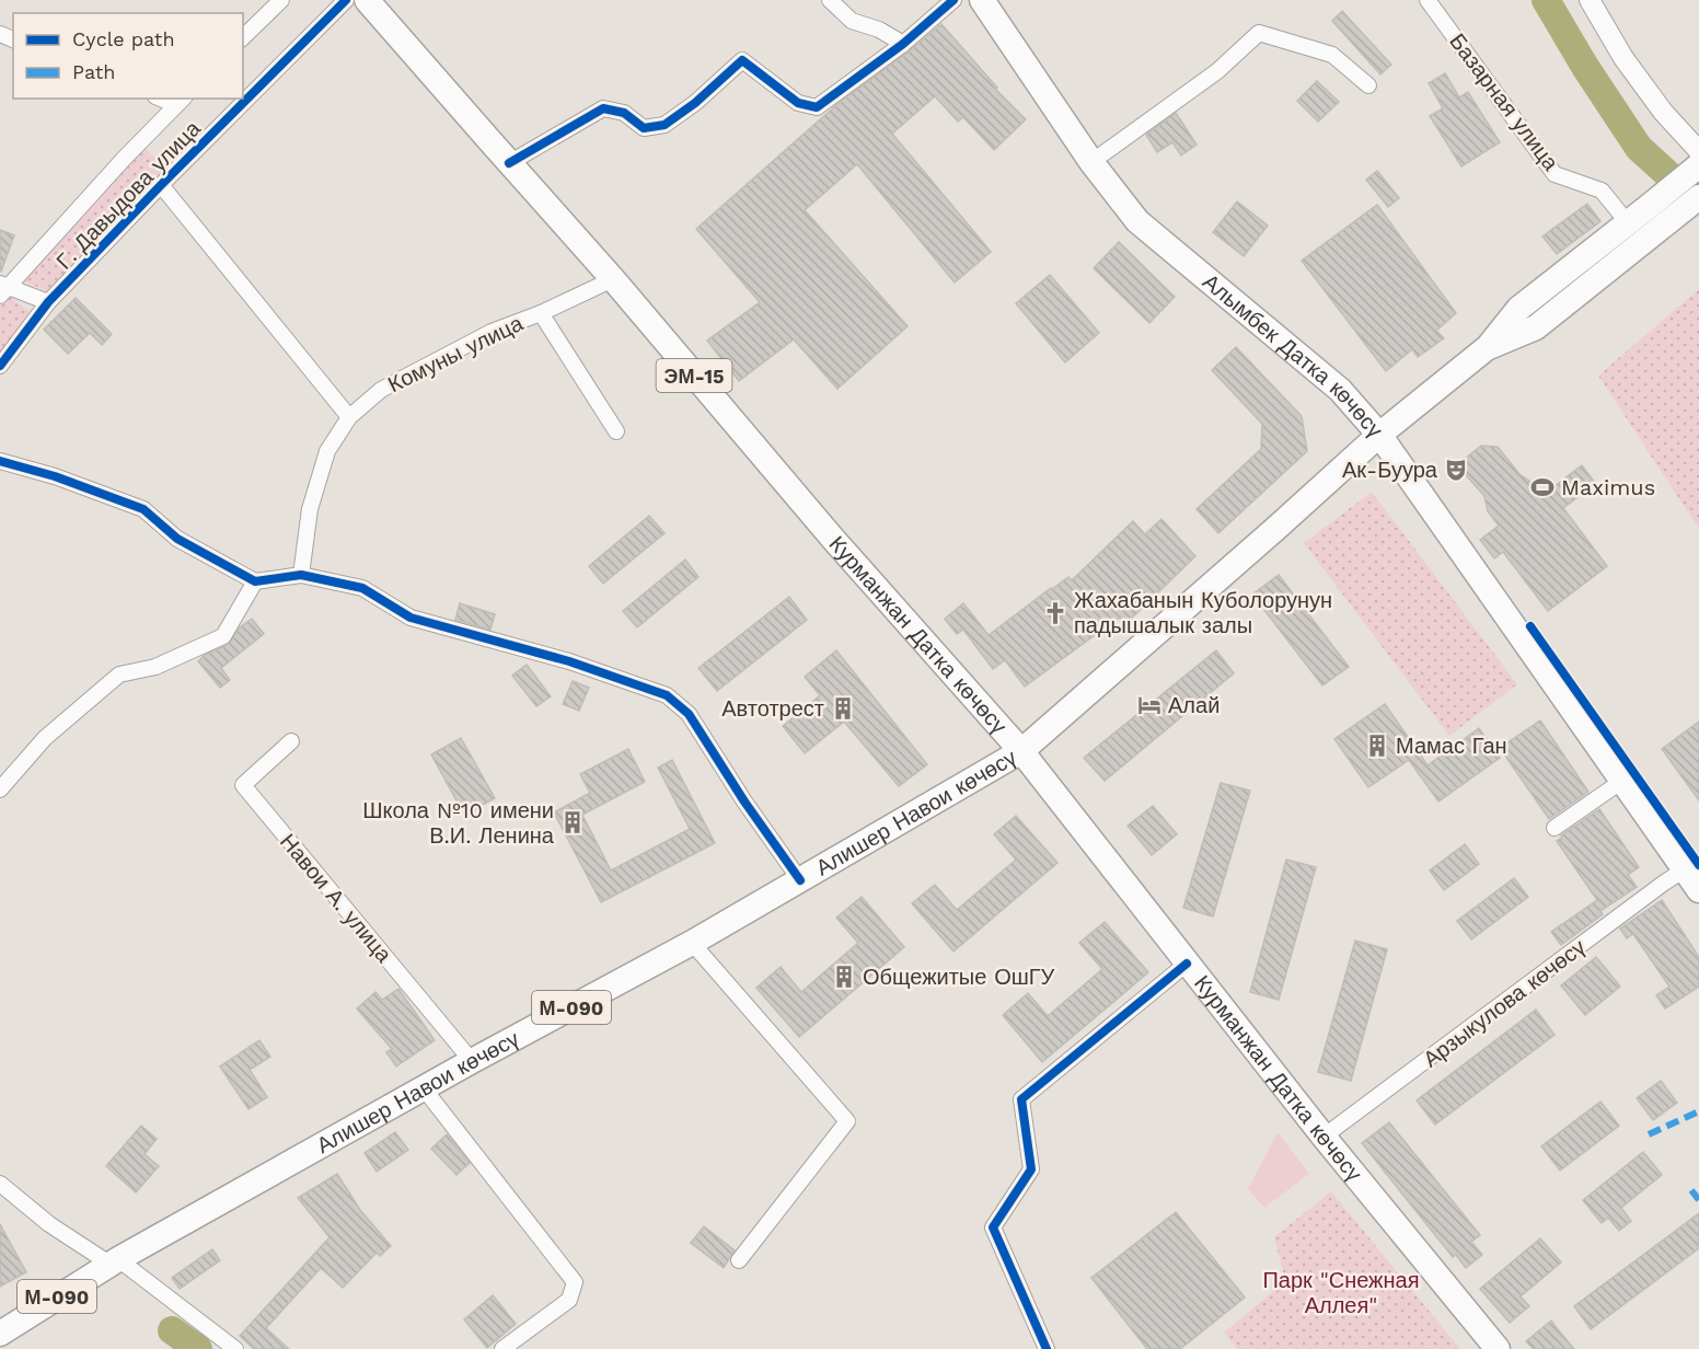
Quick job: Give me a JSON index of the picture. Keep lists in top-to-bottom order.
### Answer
{
  "streets": {
    "main road": [
      "Алымбек Датка көчөсү",
      "ЭМ-15",
      "Курманжан Датка көчөсү",
      "Алишер Навои көчөсү",
      "М-090"
    ],
    "street": [
      "Базарная улица",
      "Г. Давыдова улица",
      "Комуны улица",
      "Навои А. улица",
      "Арзыкулова көчөсү"
    ]
  },
  "crossings": [
    ["Комуны улица", "Курманжан Датка көчөсү"],
    ["Алымбек Датка көчөсү", "Алишер Навои көчөсү"],
    ["Алымбек Датка көчөсү", "Арзыкулова көчөсү"],
    ["Курманжан Датка көчөсү", "Алишер Навои көчөсү"],
    ["Курманжан Датка көчөсү", "Арзыкулова көчөсү"],
    ["Алишер Навои көчөсү", "Навои А. улица"]
  ],
  "parks": ["Парк \"Снежная Аллея\""],
  "places": {
    "theatre": ["Ак-Буура"],
    "sports": ["Maximus"],
    "church": ["Жахабанын Куболорунун падышалык залы"],
    "hotel": ["Алай"],
    "building": [
      "Автотрест",
      "Мамас Ган",
      "Школа №10 имени В.И. Ленина",
      "Общежитые ОшГУ"
    ]
  },
  "legend": ["Cycle path", "Path"]
}
